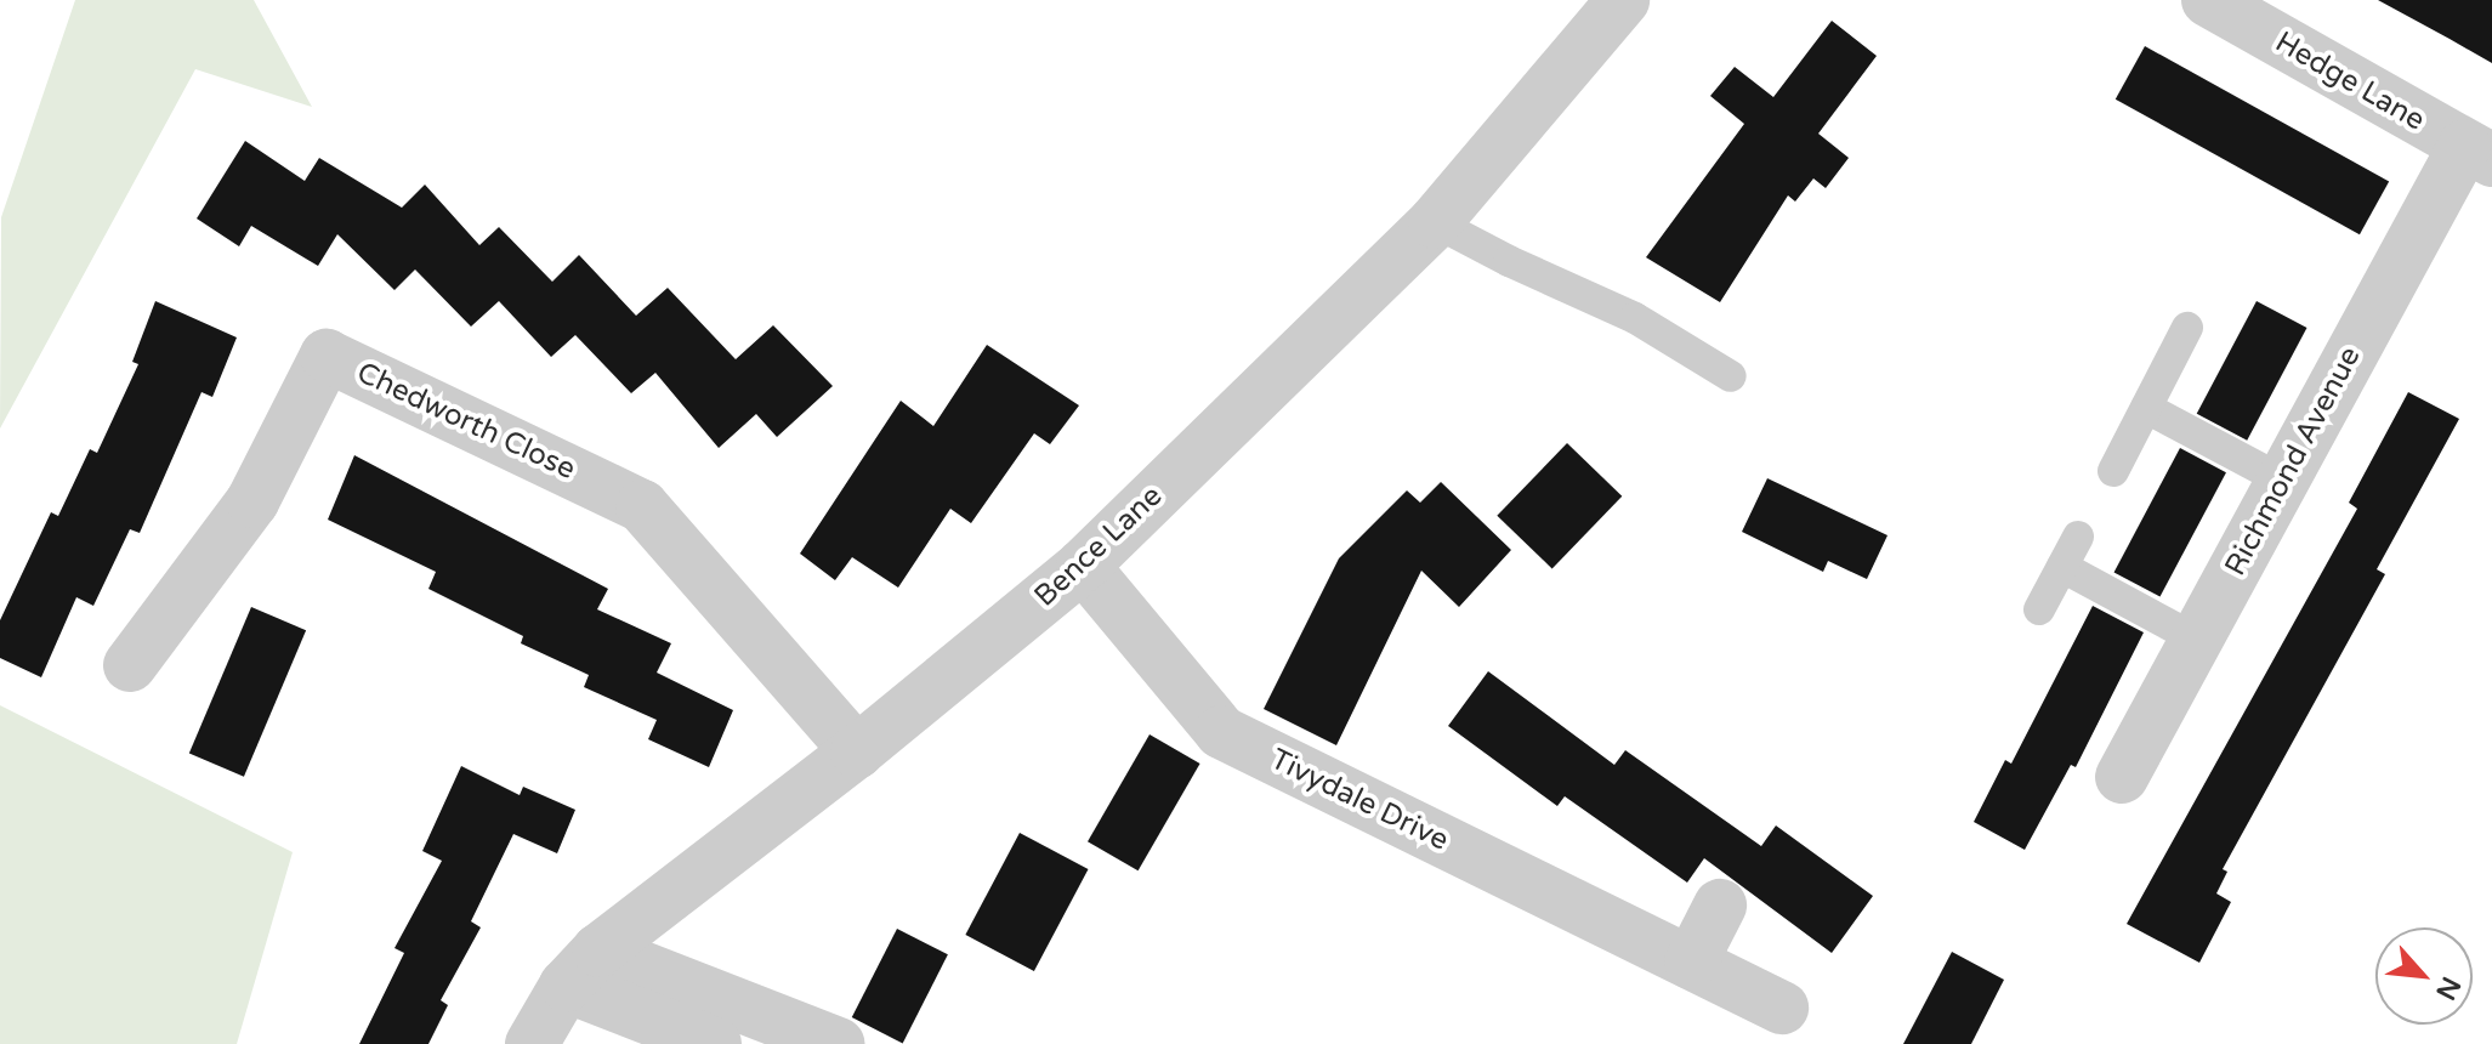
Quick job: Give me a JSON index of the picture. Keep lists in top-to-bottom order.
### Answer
{
  "streets": {
    "street": [
      "Hedge Lane",
      "Chedworth Close",
      "Richmond Avenue",
      "Bence Lane",
      "Tivydale Drive"
    ]
  },
  "crossings": [
    ["Hedge Lane", "Richmond Avenue"],
    ["Chedworth Close", "Bence Lane"],
    ["Bence Lane", "Tivydale Drive"]
  ],
  "north": "bottom right"
}
